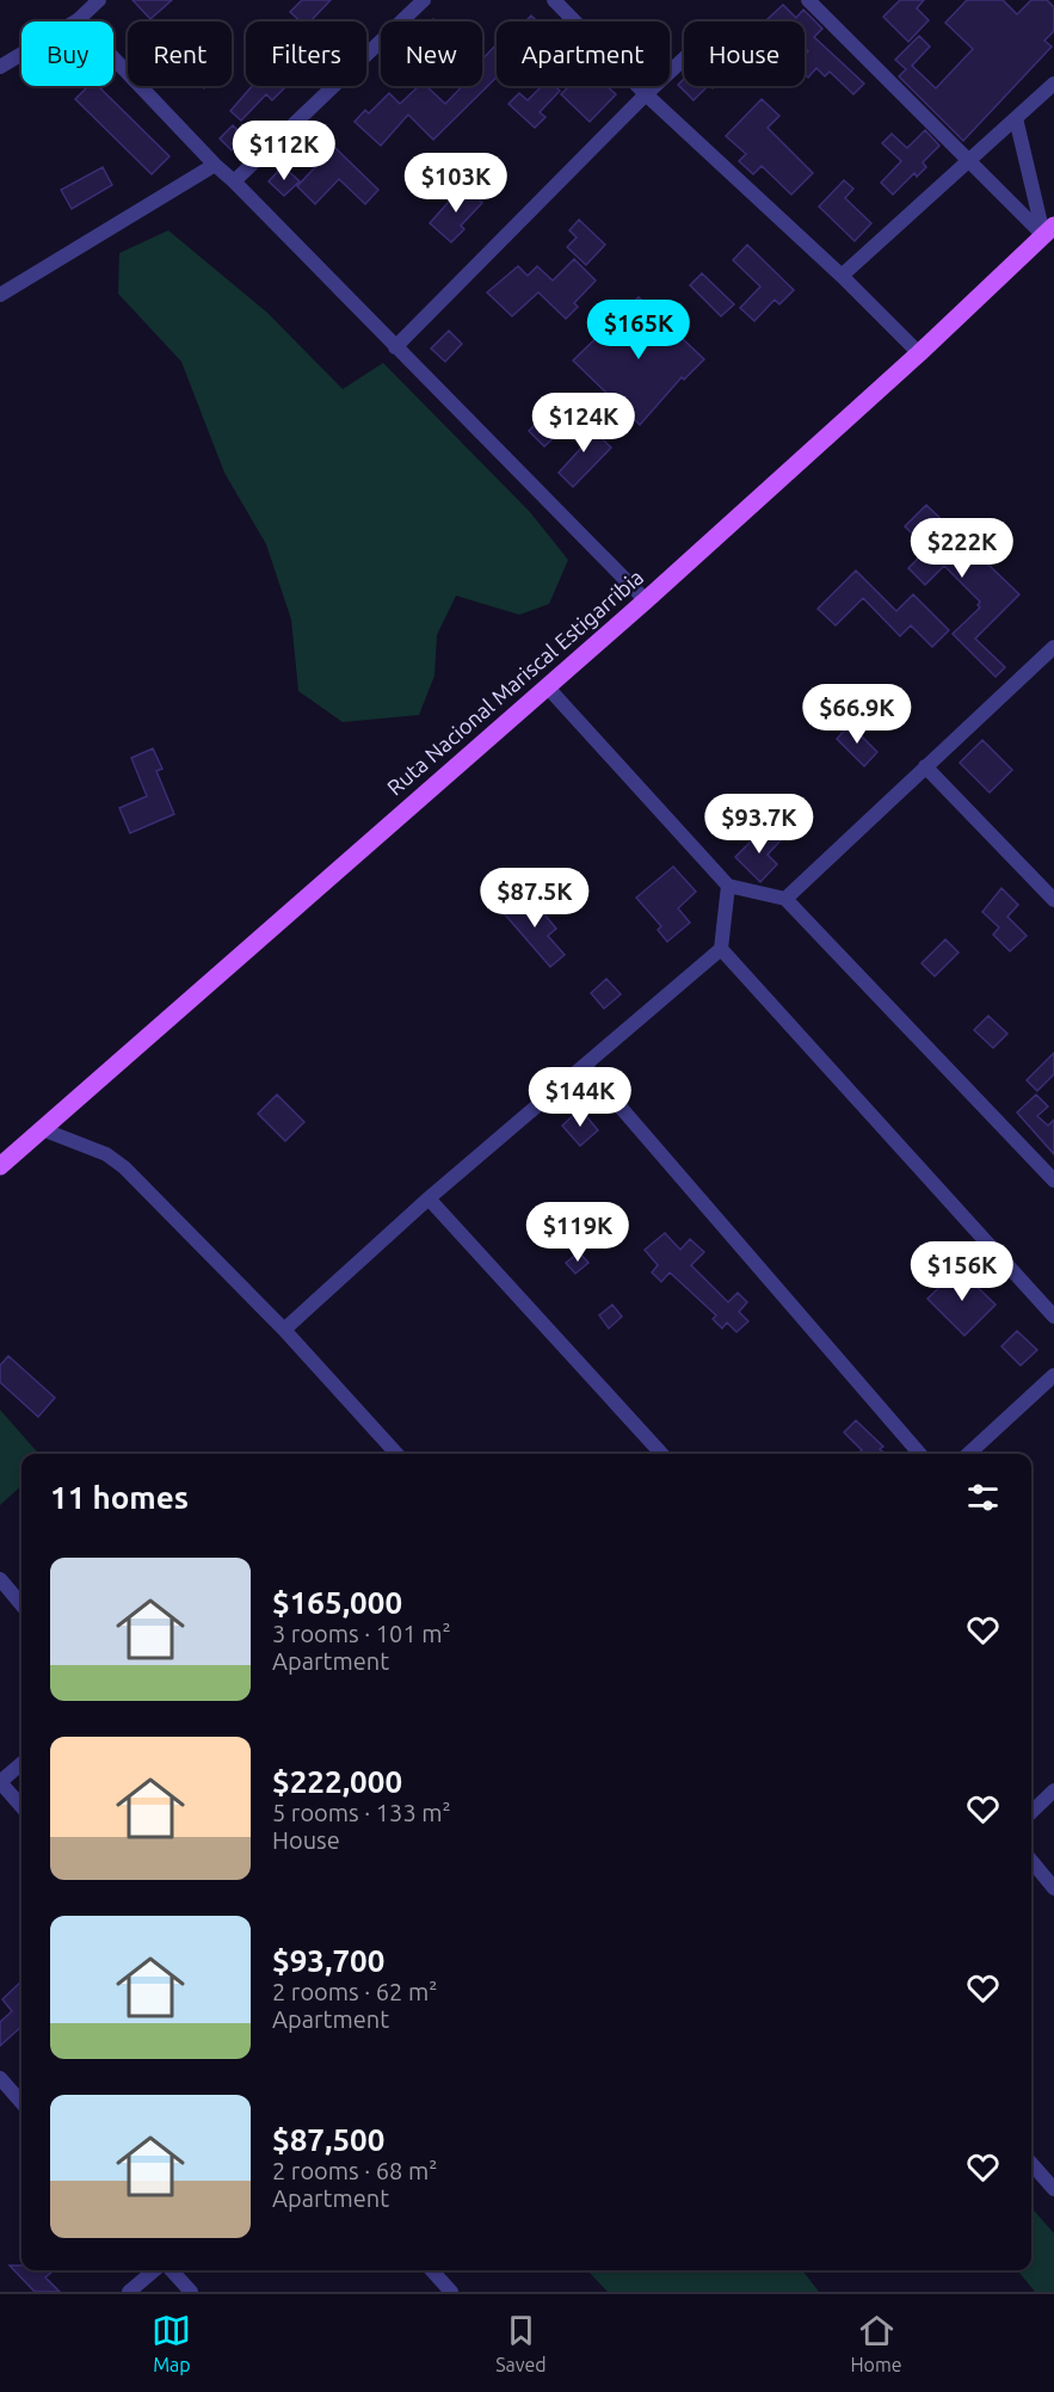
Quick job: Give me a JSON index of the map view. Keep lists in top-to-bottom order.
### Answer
{
  "streets": {
    "main road": ["Ruta Nacional Mariscal Estigarribia"]
  },
  "page": {
    "chip": [
      "Buy",
      "Rent",
      "Filters",
      "New",
      "Apartment",
      "House"
    ],
    "price": [
      "$112K",
      "$103K",
      "$165K",
      "$124K",
      "$222K",
      "$66.9K",
      "$93.7K",
      "$87.5K",
      "$144K",
      "$119K",
      "$156K"
    ],
    "heading": "11 homes",
    "list": [
      {
        "name": "$165,000",
        "note": "3 rooms · 101 m² · Apartment"
      },
      {
        "name": "$222,000",
        "note": "5 rooms · 133 m² · House"
      },
      {
        "name": "$93,700",
        "note": "2 rooms · 62 m² · Apartment"
      },
      {
        "name": "$87,500",
        "note": "2 rooms · 68 m² · Apartment"
      }
    ],
    "tabs": ["Map", "Saved", "Home"]
  }
}
